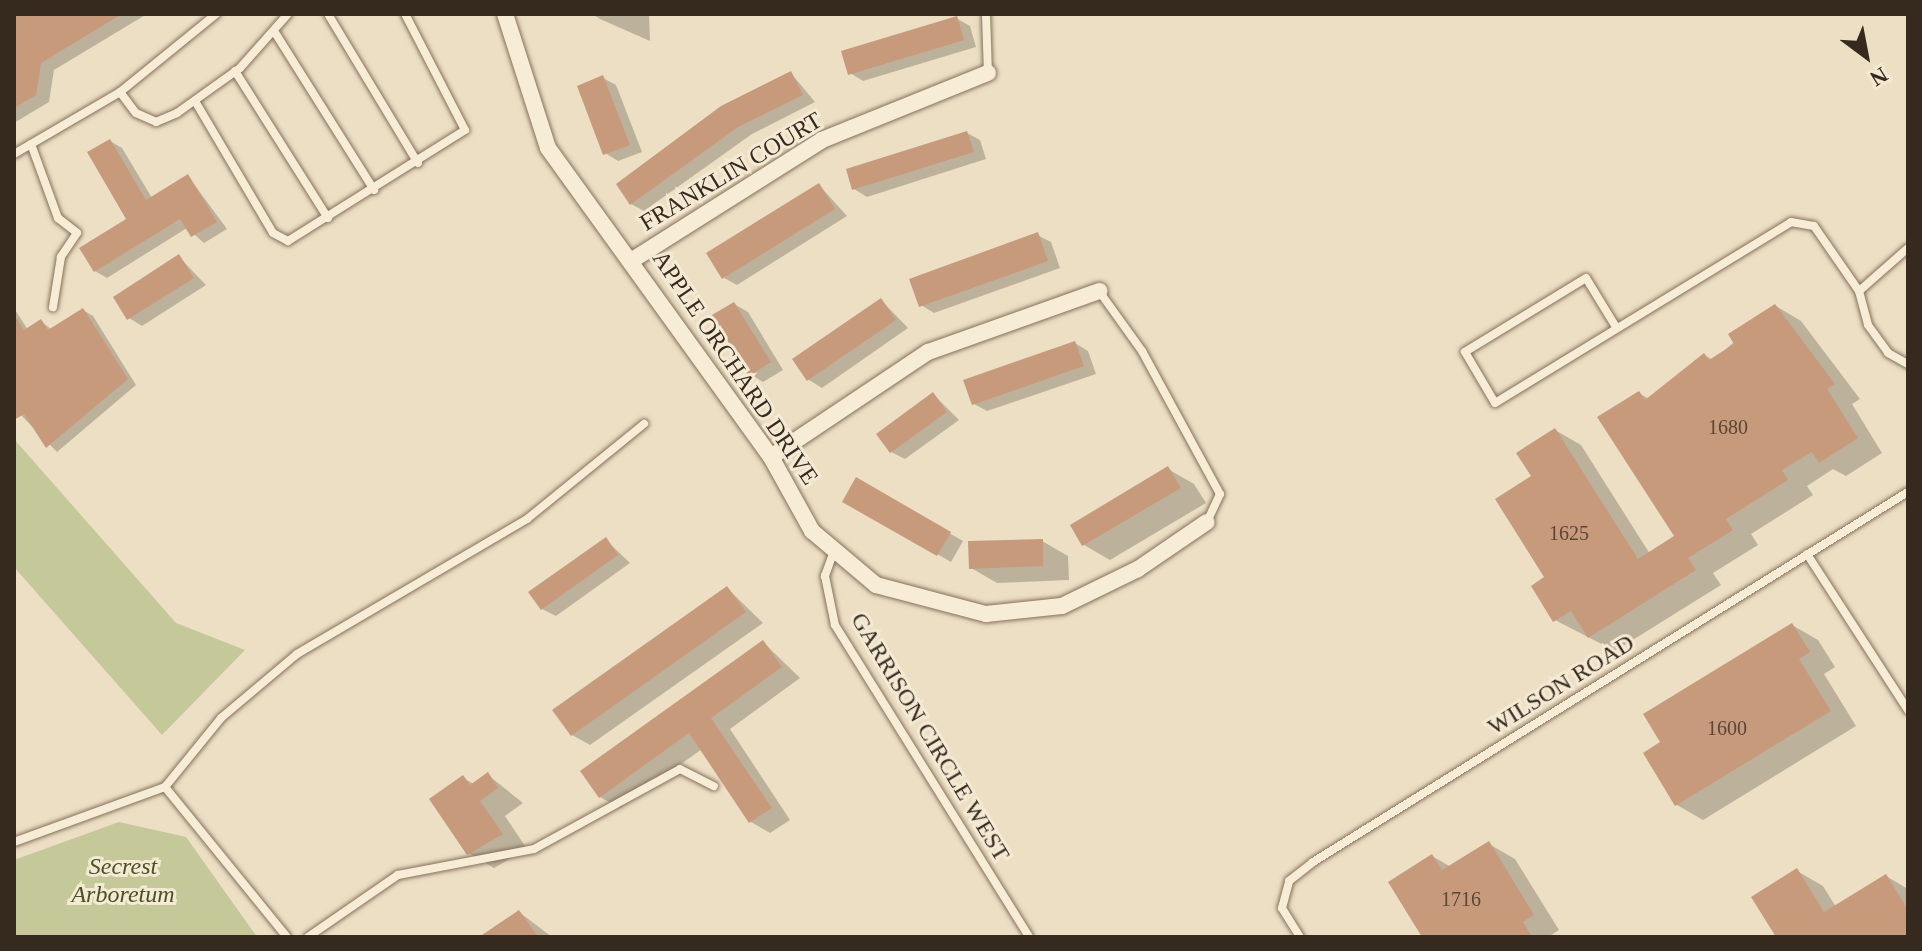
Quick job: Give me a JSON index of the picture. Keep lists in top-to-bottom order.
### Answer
{
  "streets": {
    "street": ["FRANKLIN COURT", "APPLE ORCHARD DRIVE"],
    "lane": ["WILSON ROAD", "GARRISON CIRCLE WEST"]
  },
  "crossings": [
    ["FRANKLIN COURT", "APPLE ORCHARD DRIVE"],
    ["APPLE ORCHARD DRIVE", "GARRISON CIRCLE WEST"]
  ],
  "parks": ["Secrest Arboretum"],
  "house_numbers": [
    "1680",
    "1625",
    "1600",
    "1716"
  ],
  "north": "bottom right"
}
